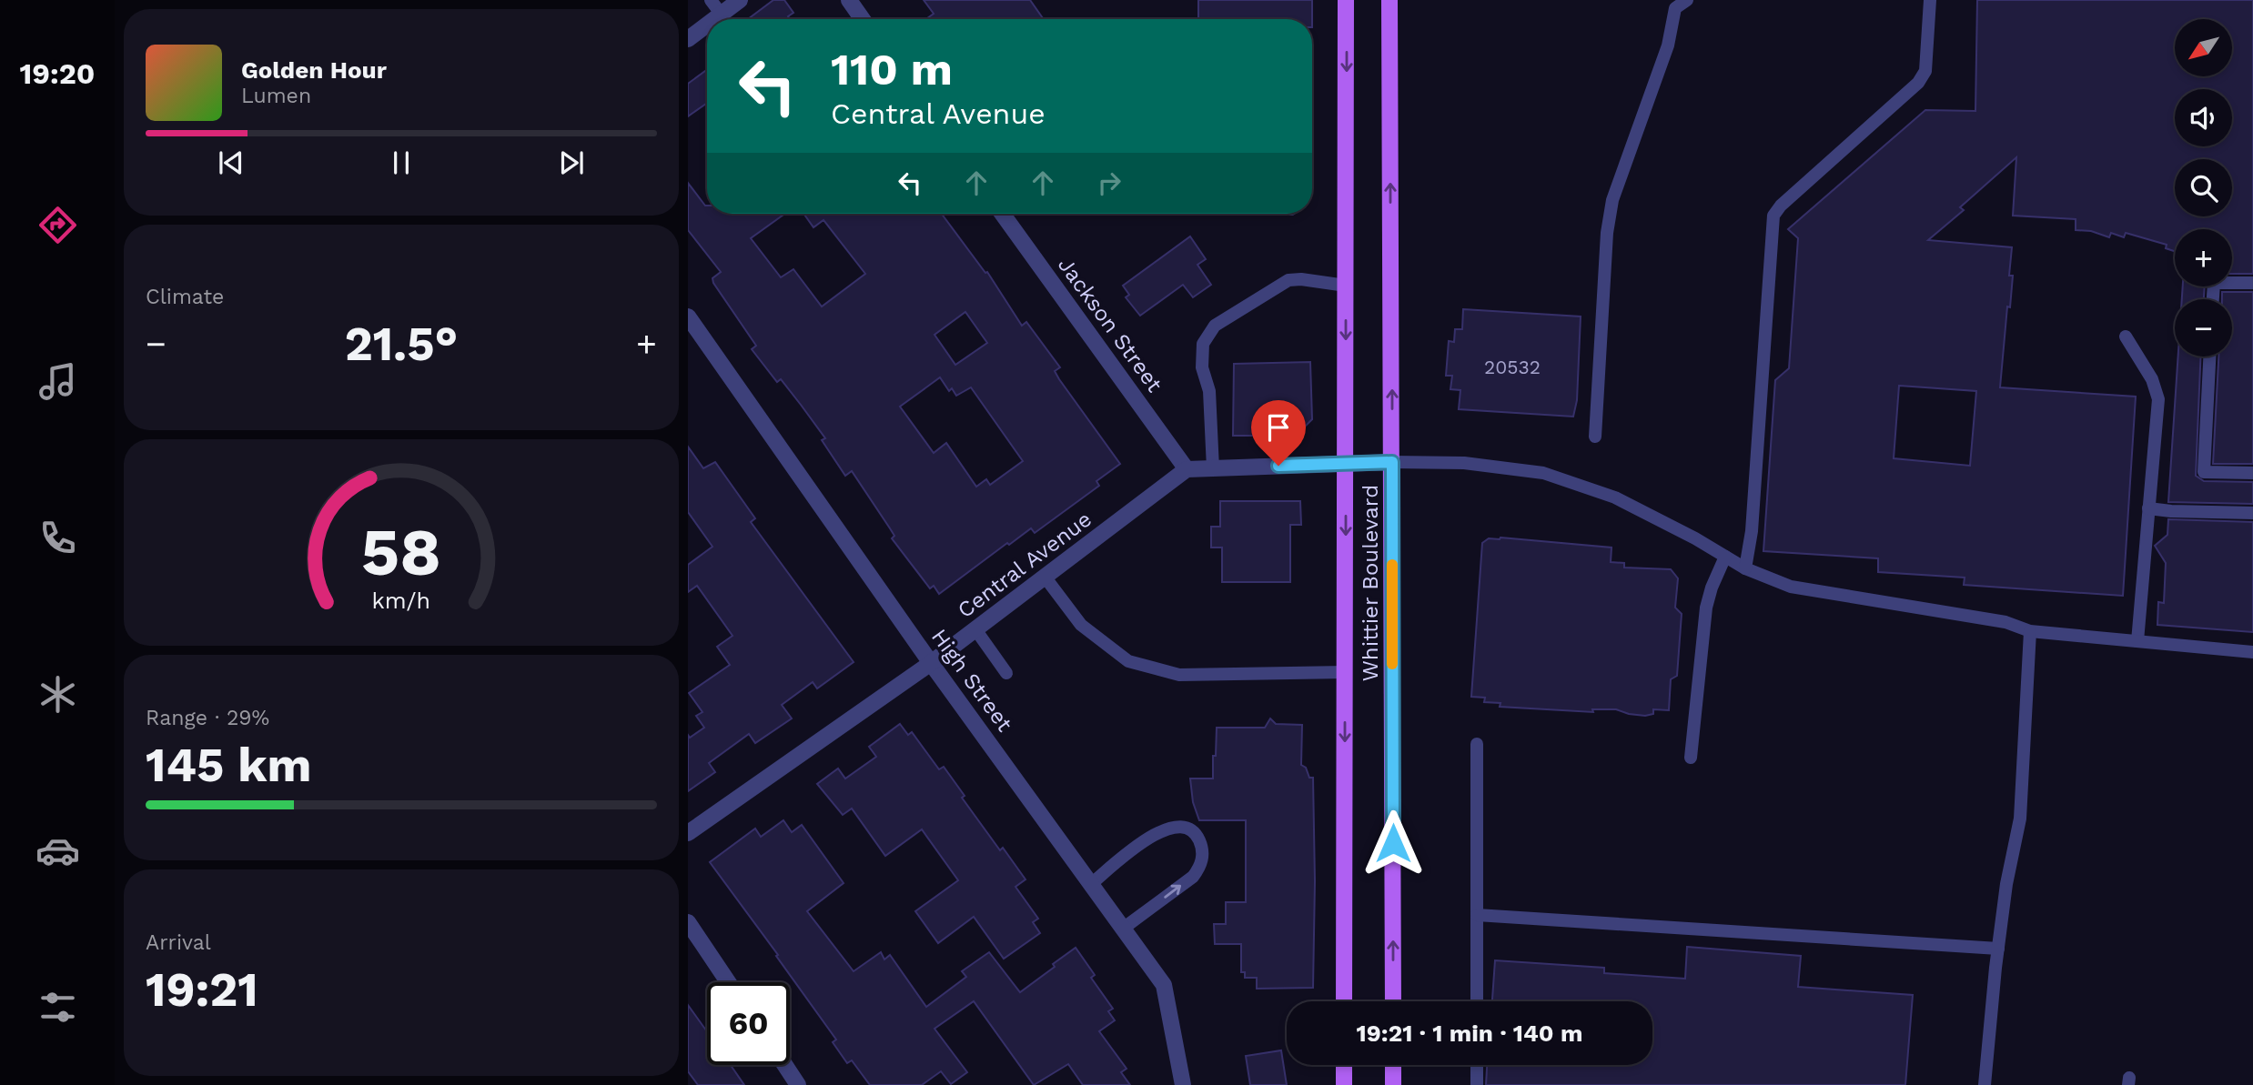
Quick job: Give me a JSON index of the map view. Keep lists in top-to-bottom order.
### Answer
{
  "streets": {
    "main road": ["Whittier Boulevard"],
    "street": ["Jackson Street", "Central Avenue", "High Street"]
  },
  "crossings": [
    ["Jackson Street", "Central Avenue"],
    ["Central Avenue", "High Street"]
  ],
  "house_numbers": ["20532"],
  "north": "bottom left",
  "page": {
    "tabs": "19:20",
    "map_buttons": ["+", "−"],
    "turn": ["110 m", "Central Avenue"],
    "song": ["Golden Hour", "Lumen"],
    "tile": [
      "Climate",
      ["Range · 29%", "145 km"],
      ["Arrival", "19:21"]
    ],
    "heat": ["−", "21.5°", "+"],
    "limit": "60",
    "trip": "19:21 · 1 min · 140 m",
    "gauge": ["58", "km/h"]
  }
}
